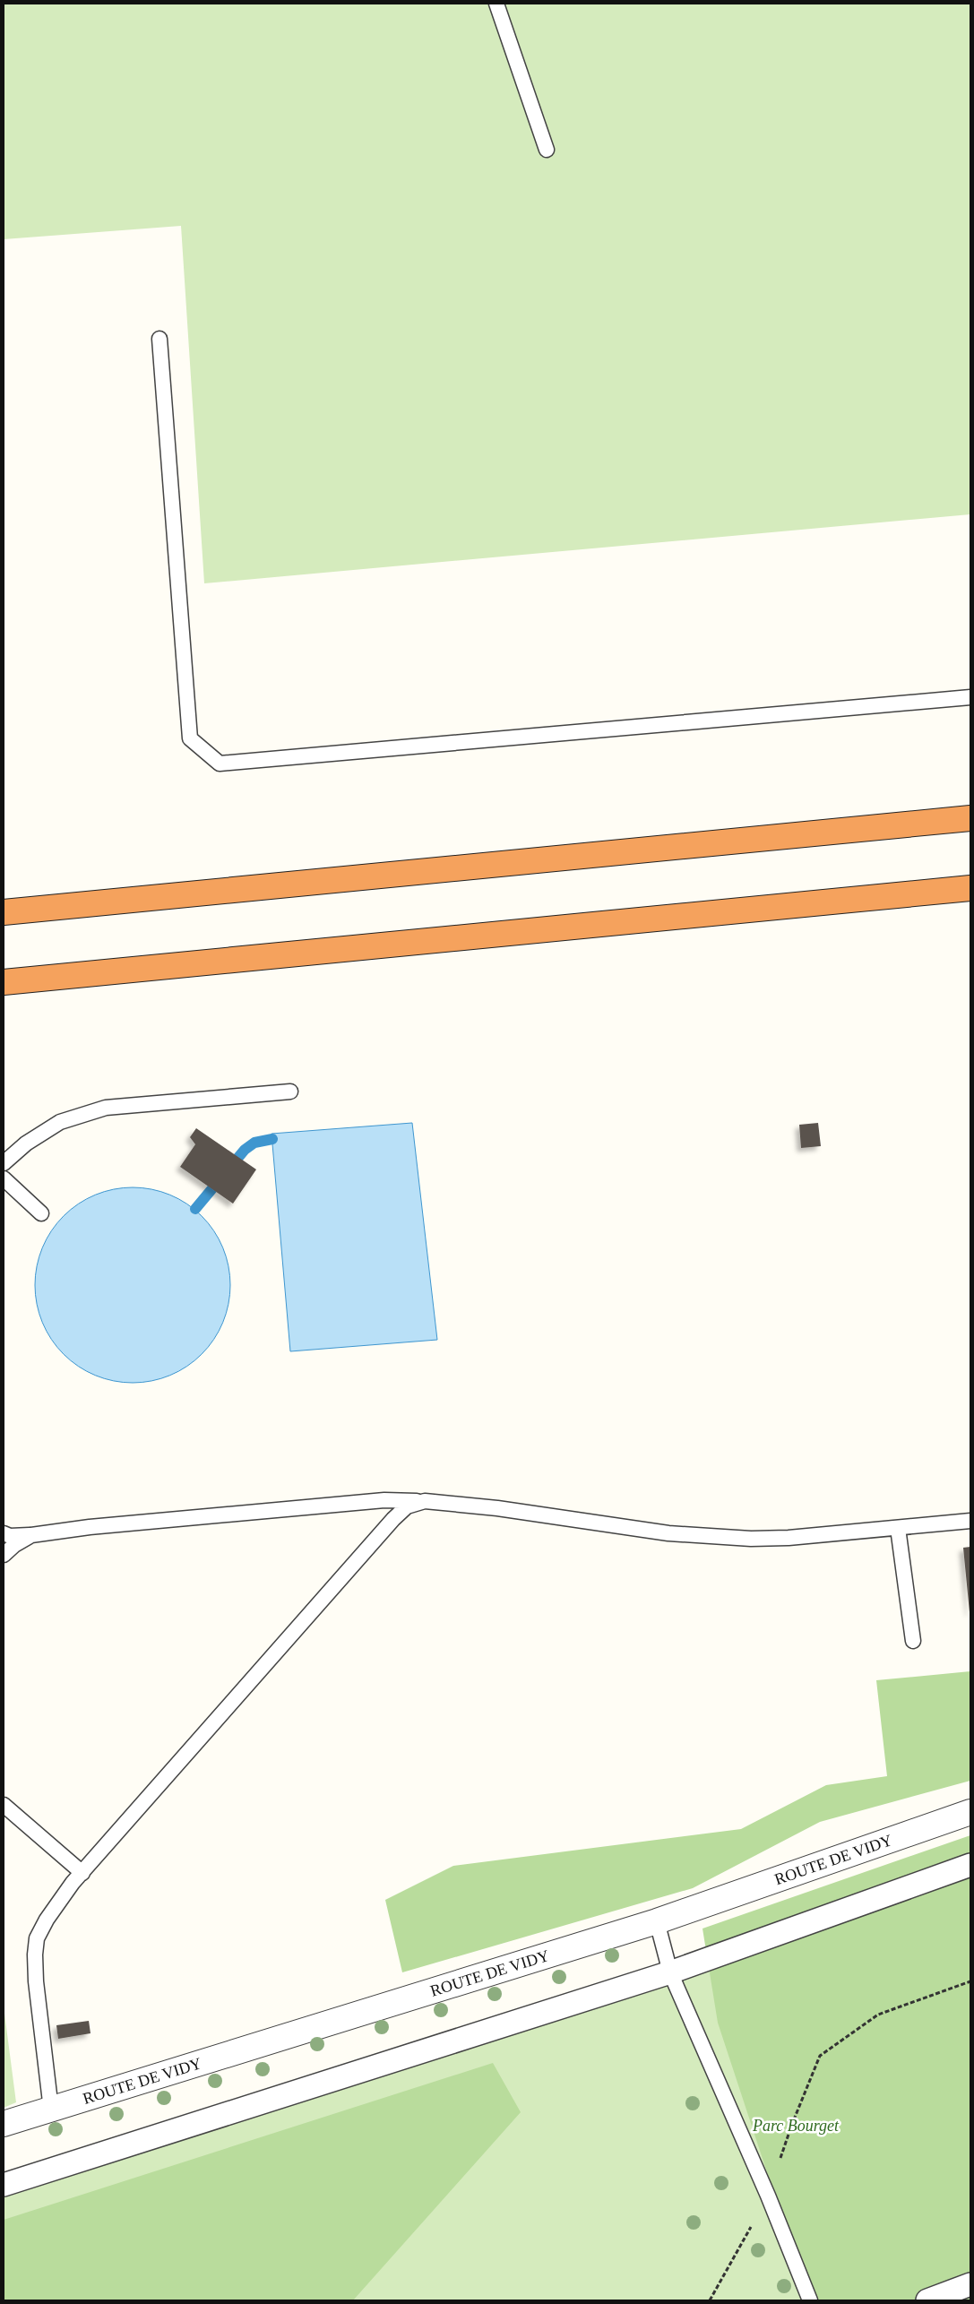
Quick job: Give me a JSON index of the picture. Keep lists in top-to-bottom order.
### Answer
{
  "streets": {
    "street": ["ROUTE DE VIDY"]
  },
  "parks": ["Parc Bourget"]
}
